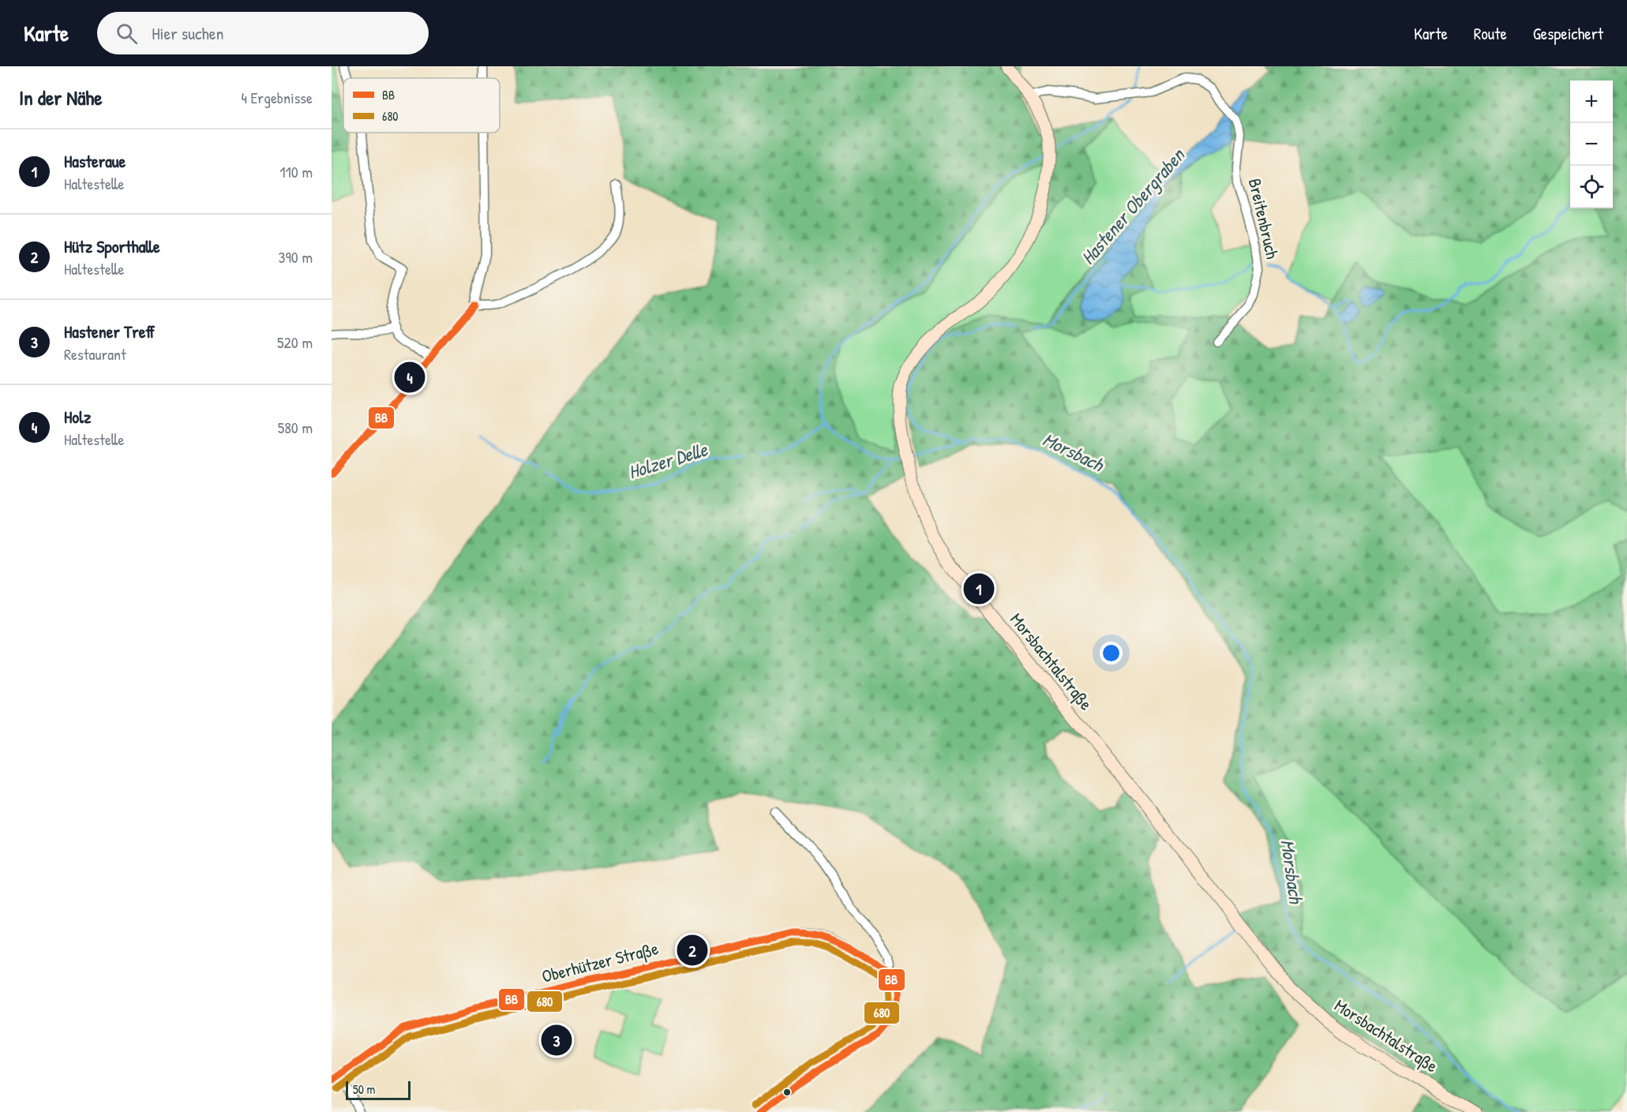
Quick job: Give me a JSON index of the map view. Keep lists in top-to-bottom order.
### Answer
{
  "streets": {
    "main road": ["Morsbachtalstraße"],
    "street": ["Breitenbruch", "Oberhützer Straße"]
  },
  "crossings": [
    ["Breitenbruch", "Morsbachtalstraße"]
  ],
  "water": ["Hastener Obergraben", "Morsbach", "Holzer Delle"],
  "lines": ["transit line BB", "transit line 680"],
  "legend": ["BB", "680"],
  "scale_bar": "50 m",
  "page": {
    "header": "Karte",
    "search": "Hier suchen",
    "nav": ["Karte", "Route", "Gespeichert"],
    "heading": ["In der Nähe", "4 Ergebnisse"],
    "map_buttons": ["+", "−"],
    "list": [
      {
        "mark": "1",
        "name": "Hasteraue",
        "note": "Haltestelle",
        "value": "110 m"
      },
      {
        "mark": "2",
        "name": "Hütz Sporthalle",
        "note": "Haltestelle",
        "value": "390 m"
      },
      {
        "mark": "3",
        "name": "Hastener Treff",
        "note": "Restaurant",
        "value": "520 m"
      },
      {
        "mark": "4",
        "name": "Holz",
        "note": "Haltestelle",
        "value": "580 m"
      }
    ],
    "pins": [
      "4",
      "1",
      "2",
      "3"
    ],
    "scale": "50 m"
  }
}
